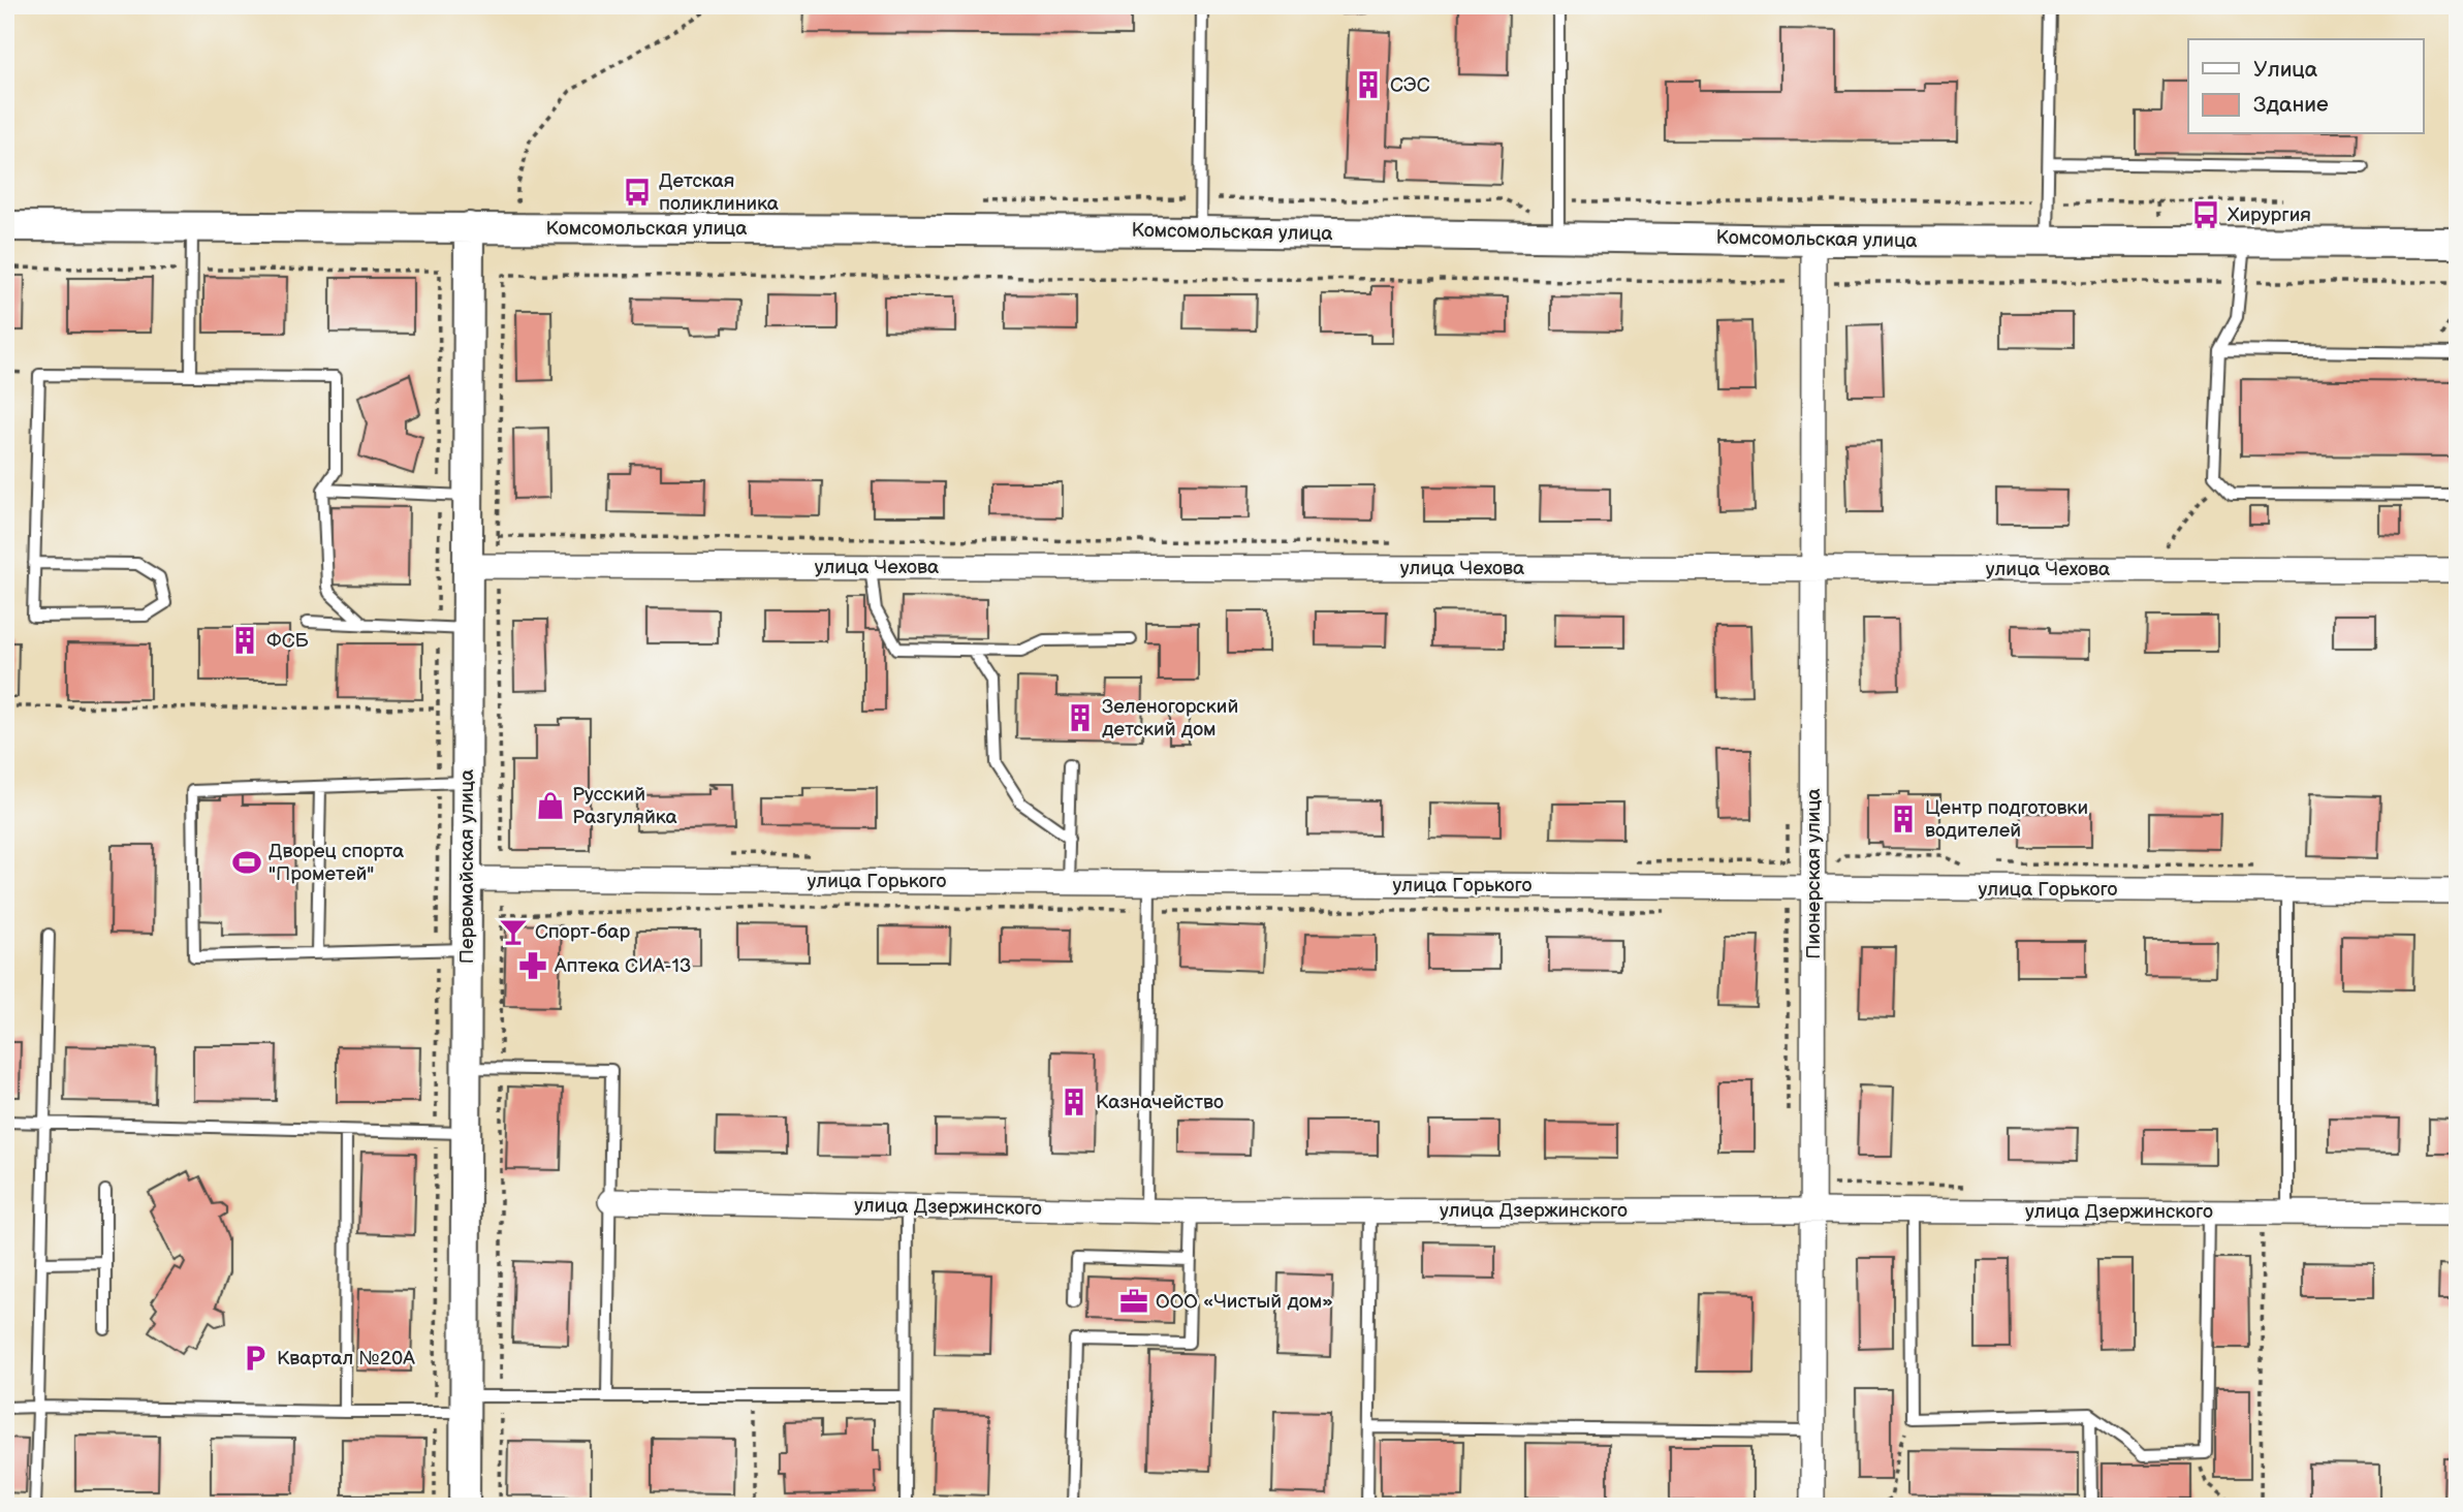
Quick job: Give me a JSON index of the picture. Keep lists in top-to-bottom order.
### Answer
{
  "streets": {
    "street": [
      "Комсомольская улица",
      "улица Чехова",
      "Первомайская улица",
      "Пионерская улица",
      "улица Горького",
      "улица Дзержинского"
    ]
  },
  "crossings": [
    ["Комсомольская улица", "Первомайская улица"],
    ["Комсомольская улица", "Пионерская улица"],
    ["улица Чехова", "Первомайская улица"],
    ["улица Чехова", "Пионерская улица"],
    ["Первомайская улица", "улица Горького"],
    ["Пионерская улица", "улица Горького"],
    ["Пионерская улица", "улица Дзержинского"]
  ],
  "places": {
    "building": [
      "СЭС",
      "ФСБ",
      "Зеленогорский детский дом",
      "Центр подготовки водителей",
      "Казначейство"
    ],
    "bus stop": ["Детская поликлиника", "Хирургия"],
    "shop": ["Русский Разгуляйка"],
    "sports": ["Дворец спорта \"Прометей\""],
    "bar": ["Спорт-бар"],
    "pharmacy": ["Аптека СИА-13"],
    "office": ["ООО «Чистый дом»"],
    "parking": ["Квартал №20А"]
  },
  "legend": ["Улица", "Здание"]
}
